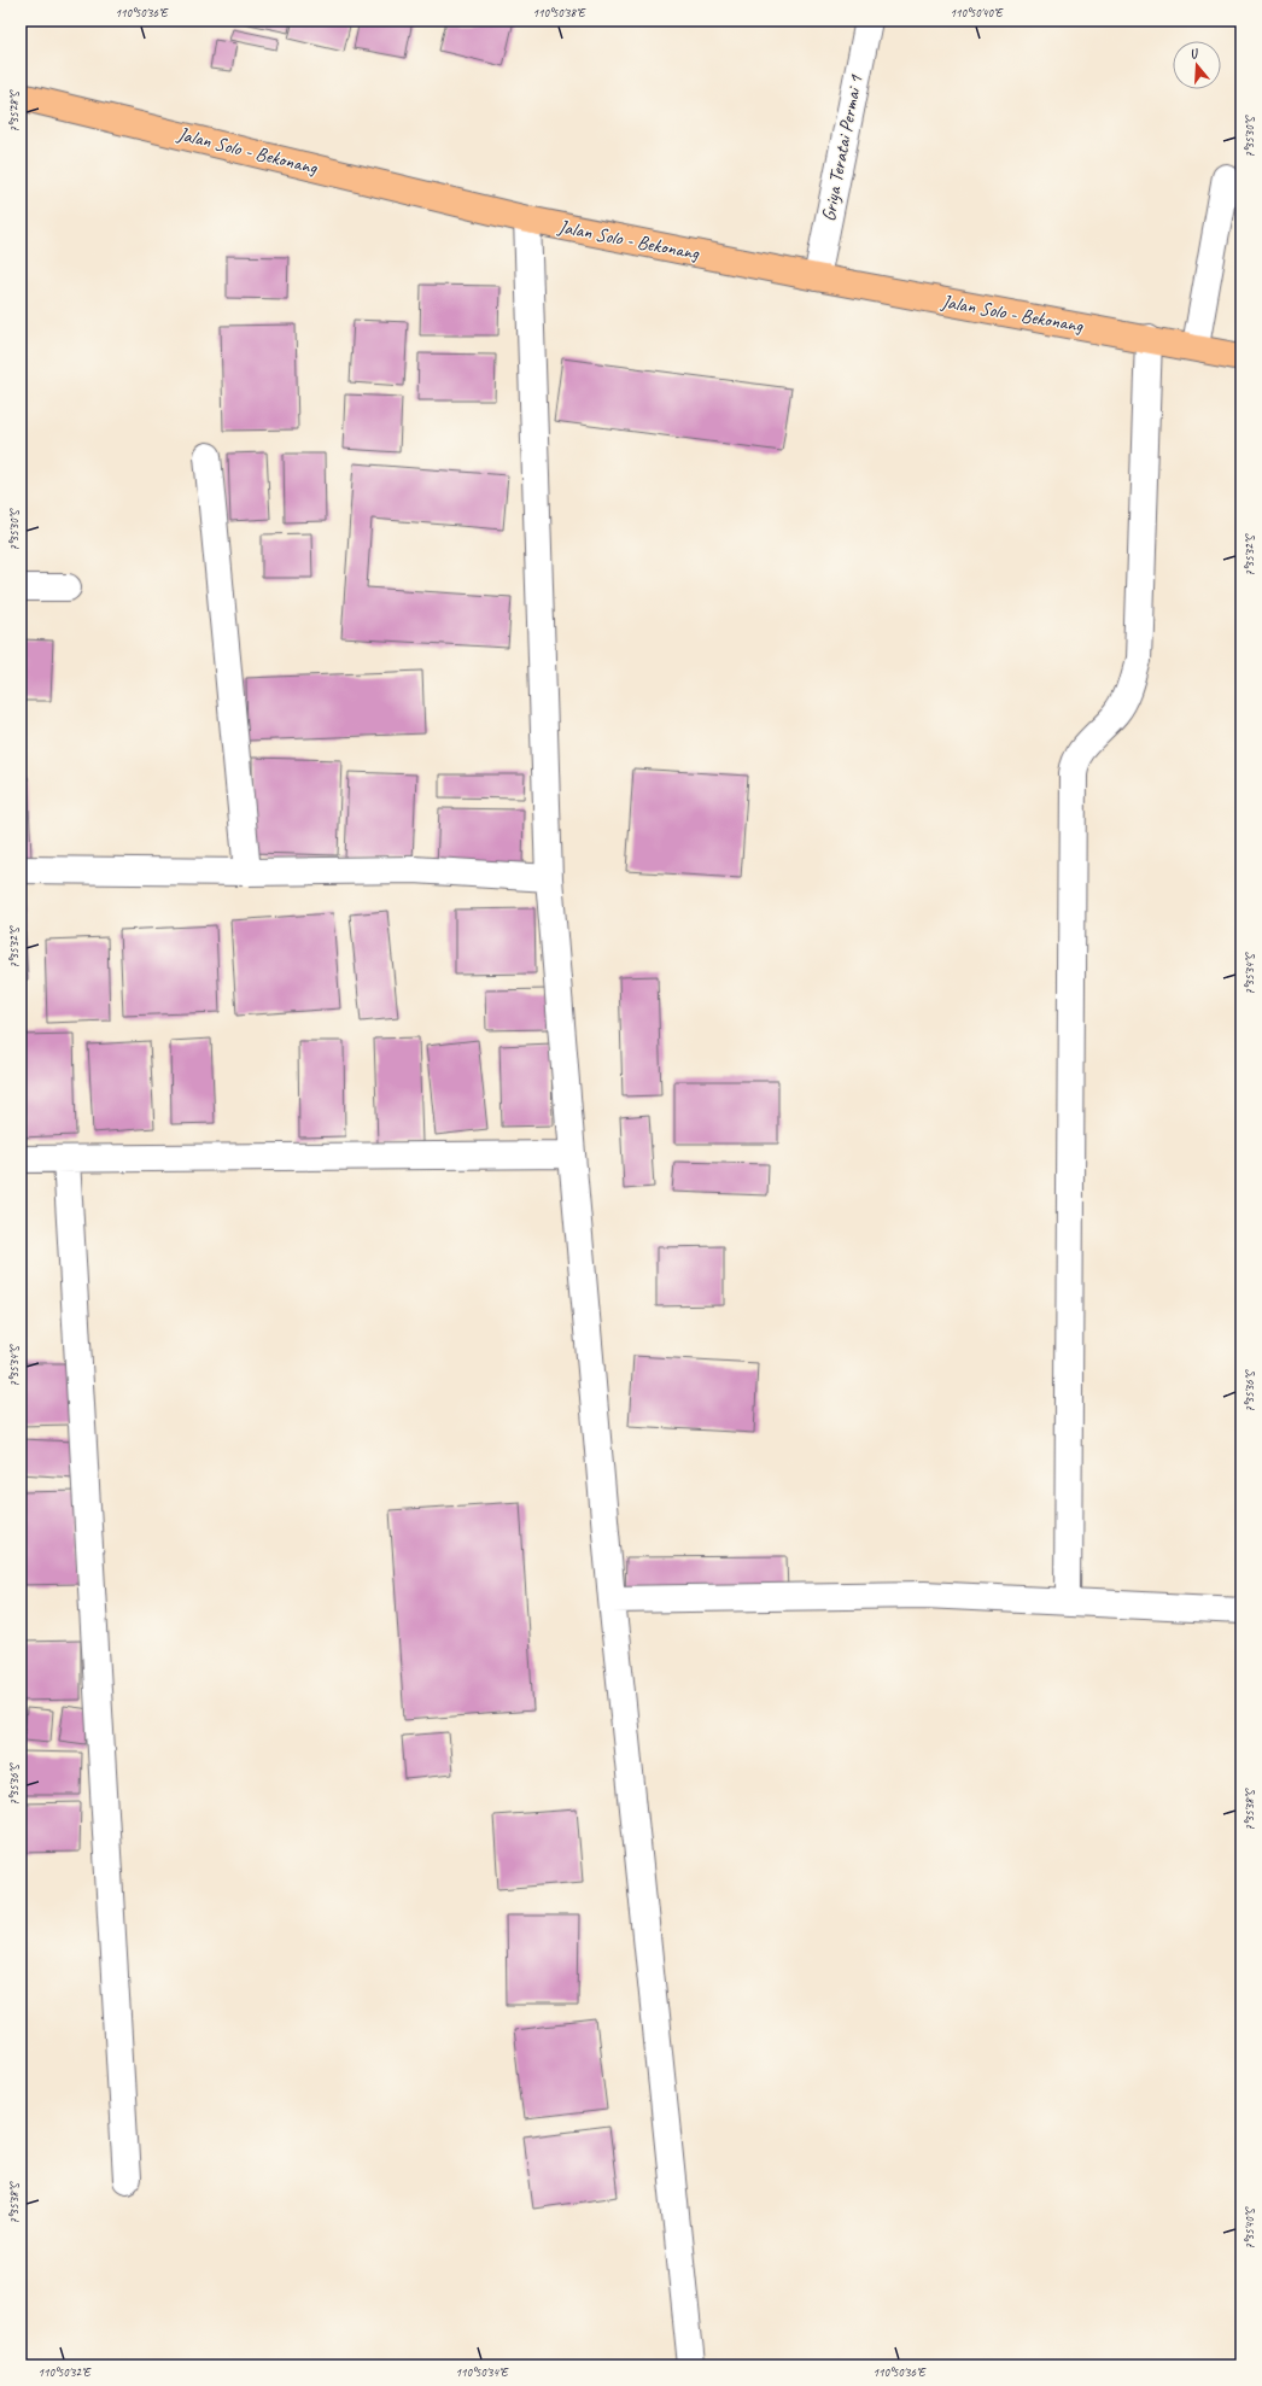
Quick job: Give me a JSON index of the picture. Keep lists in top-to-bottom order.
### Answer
{
  "streets": {
    "main road": ["Jalan Solo - Bekonang"],
    "street": ["Griya Teratai Permai 1"]
  },
  "crossings": [
    ["Griya Teratai Permai 1", "Jalan Solo - Bekonang"]
  ],
  "north": "top",
  "coordinates": [
    "110°50'36\"E",
    "110°50'38\"E",
    "110°50'40\"E",
    "7°35'28\"S",
    "7°35'30\"S",
    "7°35'32\"S",
    "7°35'34\"S",
    "7°35'36\"S",
    "7°35'38\"S",
    "7°35'40\"S",
    "110°50'32\"E",
    "110°50'34\"E"
  ]
}
